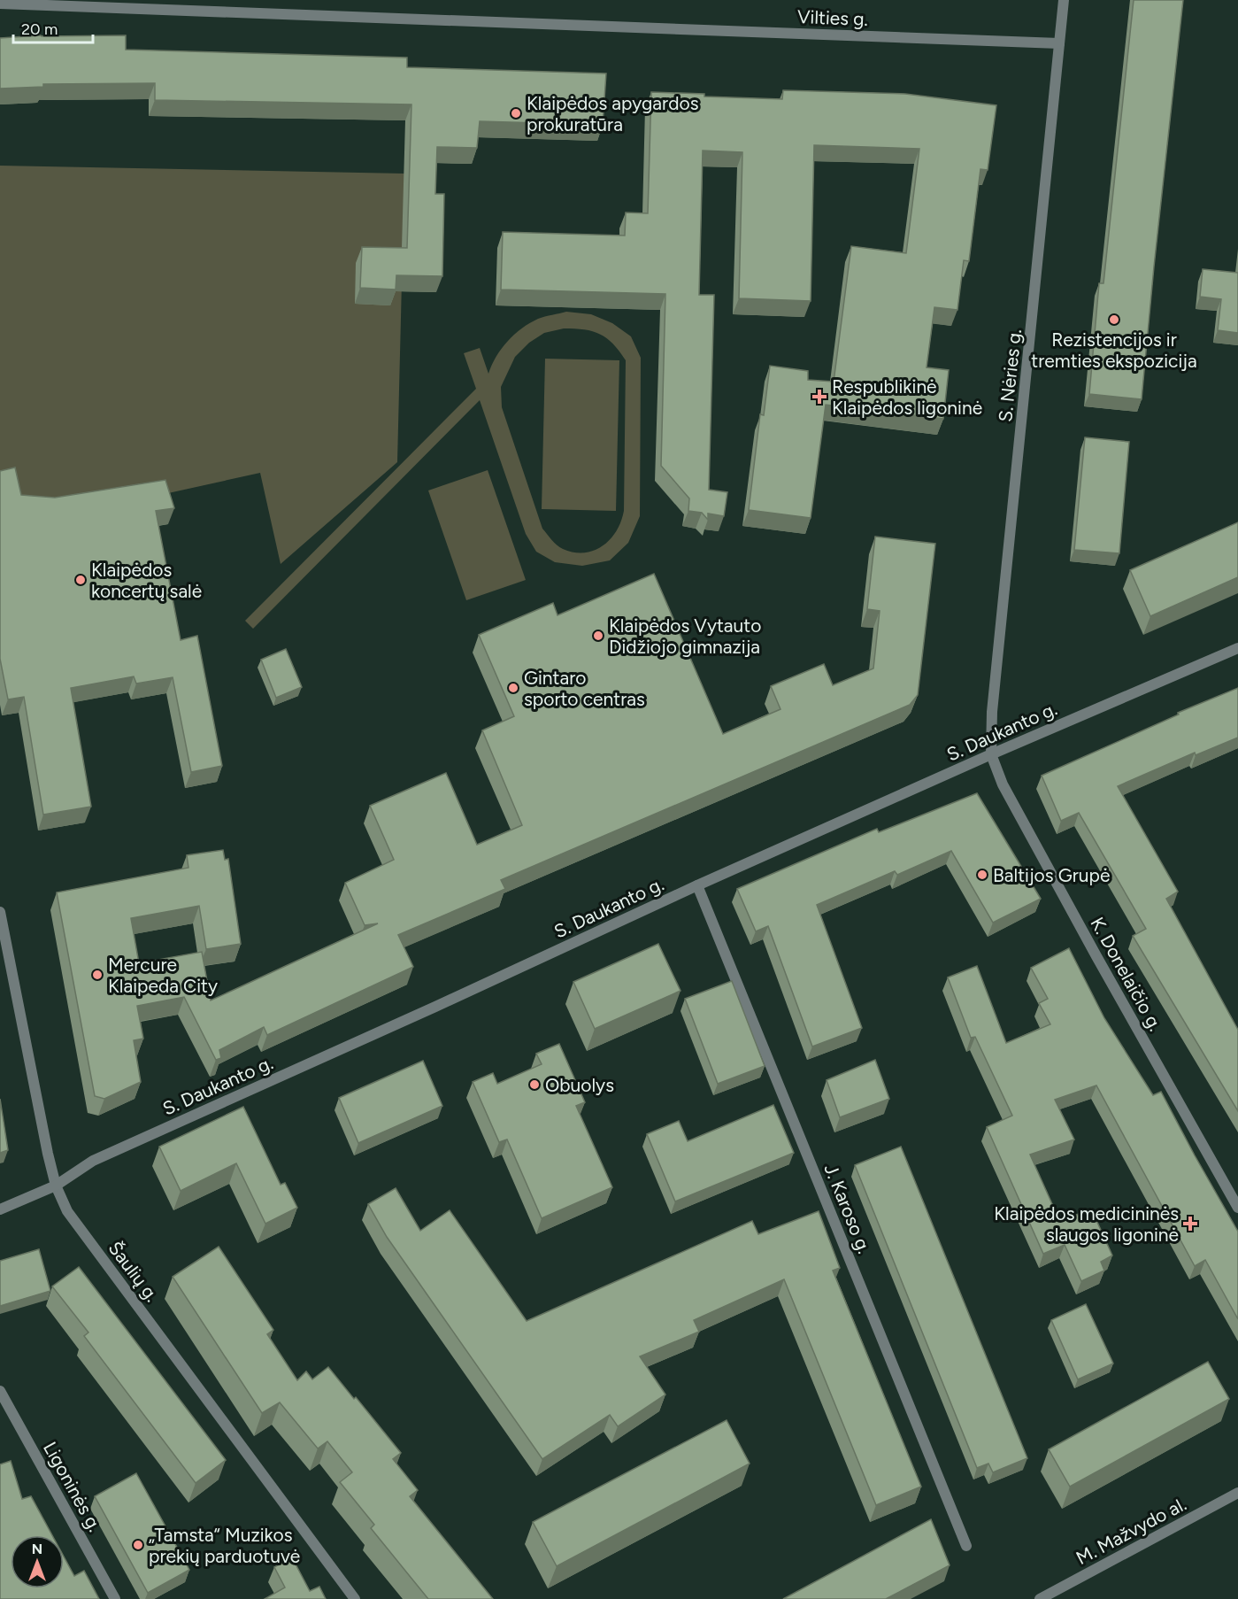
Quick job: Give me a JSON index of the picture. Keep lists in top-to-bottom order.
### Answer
{
  "streets": {
    "street": [
      "Vilties g.",
      "S. Nėries g.",
      "S. Daukanto g.",
      "K. Donelaičio g.",
      "J. Karoso g.",
      "Šaulių g.",
      "Ligoninės g.",
      "M. Mažvydo al."
    ]
  },
  "crossings": [
    ["Vilties g.", "S. Nėries g."],
    ["S. Nėries g.", "S. Daukanto g."],
    ["S. Nėries g.", "K. Donelaičio g."],
    ["S. Daukanto g.", "K. Donelaičio g."],
    ["S. Daukanto g.", "J. Karoso g."],
    ["S. Daukanto g.", "Šaulių g."]
  ],
  "places": {
    "other": [
      "Klaipėdos apygardos prokuratūra",
      "Rezistencijos ir tremties ekspozicija",
      "Klaipėdos koncertų salė",
      "Klaipėdos Vytauto Didžiojo gimnazija",
      "Gintaro sporto centras",
      "Baltijos Grupė",
      "Mercure Klaipeda City",
      "Obuolys",
      "„Tamsta“ Muzikos prekių parduotuvė"
    ],
    "health": ["Respublikinė Klaipėdos ligoninė", "Klaipėdos medicininės slaugos ligoninė"]
  },
  "scale_bar": "20 m",
  "north": "top"
}
